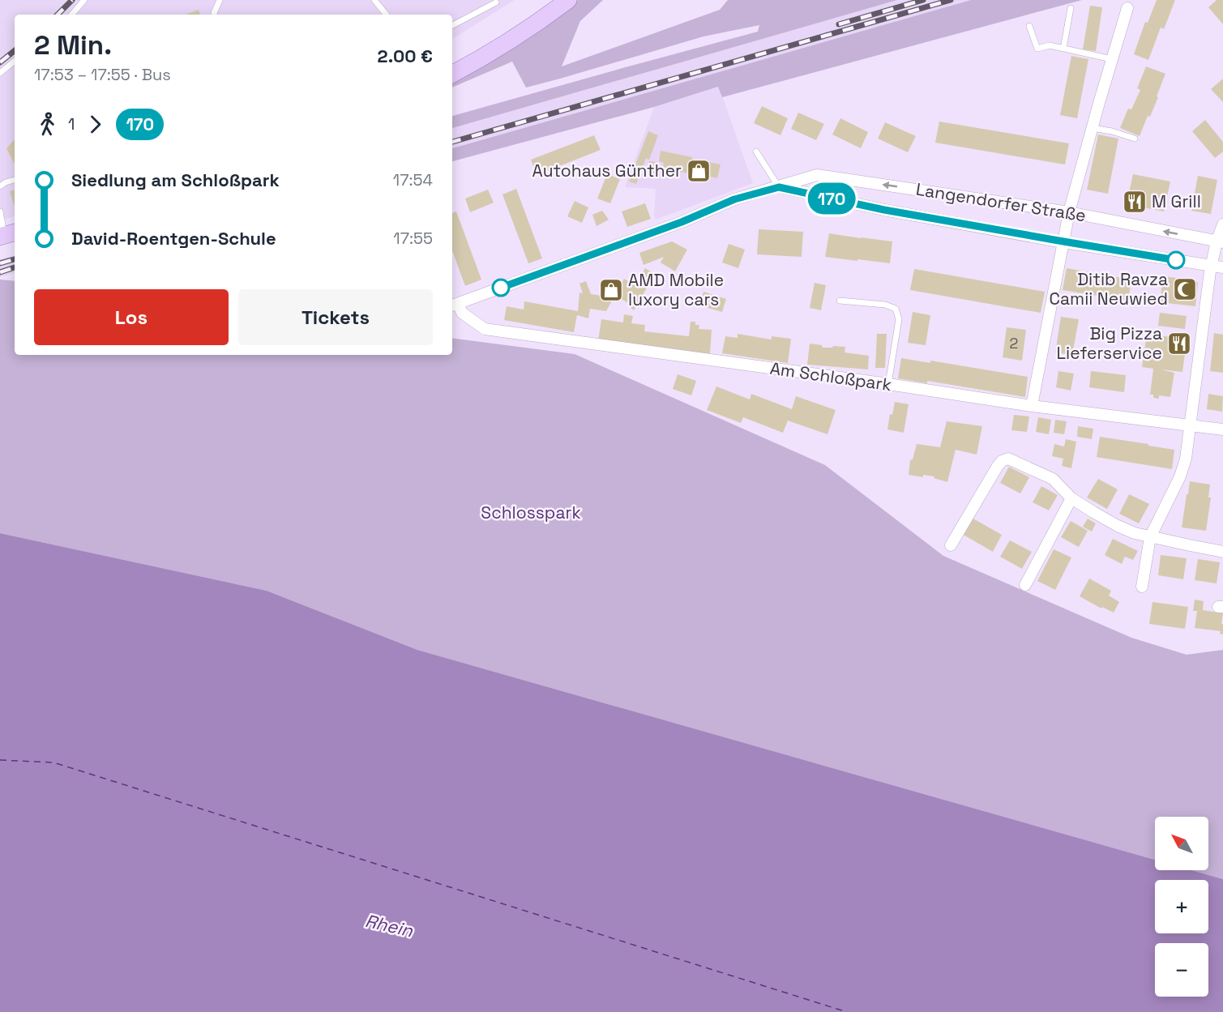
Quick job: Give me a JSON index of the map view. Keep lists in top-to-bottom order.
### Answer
{
  "streets": {
    "street": ["Langendorfer Straße", "Am Schloßpark"]
  },
  "crossings": [
    ["Langendorfer Straße", "Am Schloßpark"]
  ],
  "water": ["Rhein"],
  "parks": ["Schlosspark"],
  "places": {
    "shop": ["Autohaus Günther", "AMD Mobile luxory cars"],
    "restaurant": ["M Grill", "Big Pizza Lieferservice"],
    "mosque": ["Ditib Ravza Camii Neuwied"]
  },
  "lines": ["bus line 170"],
  "house_numbers": ["2"],
  "north": "top left",
  "page": {
    "on_map": "170",
    "heading": ["2 Min.", "17:53 – 17:55 · Bus", "2.00 €"],
    "legs": ["1", "170"],
    "list": [
      {
        "name": "Siedlung am Schloßpark",
        "value": "17:54"
      },
      {
        "name": "David-Roentgen-Schule",
        "value": "17:55"
      }
    ],
    "buttons": ["Los", "Tickets"],
    "map_buttons": ["+", "−"]
  }
}
